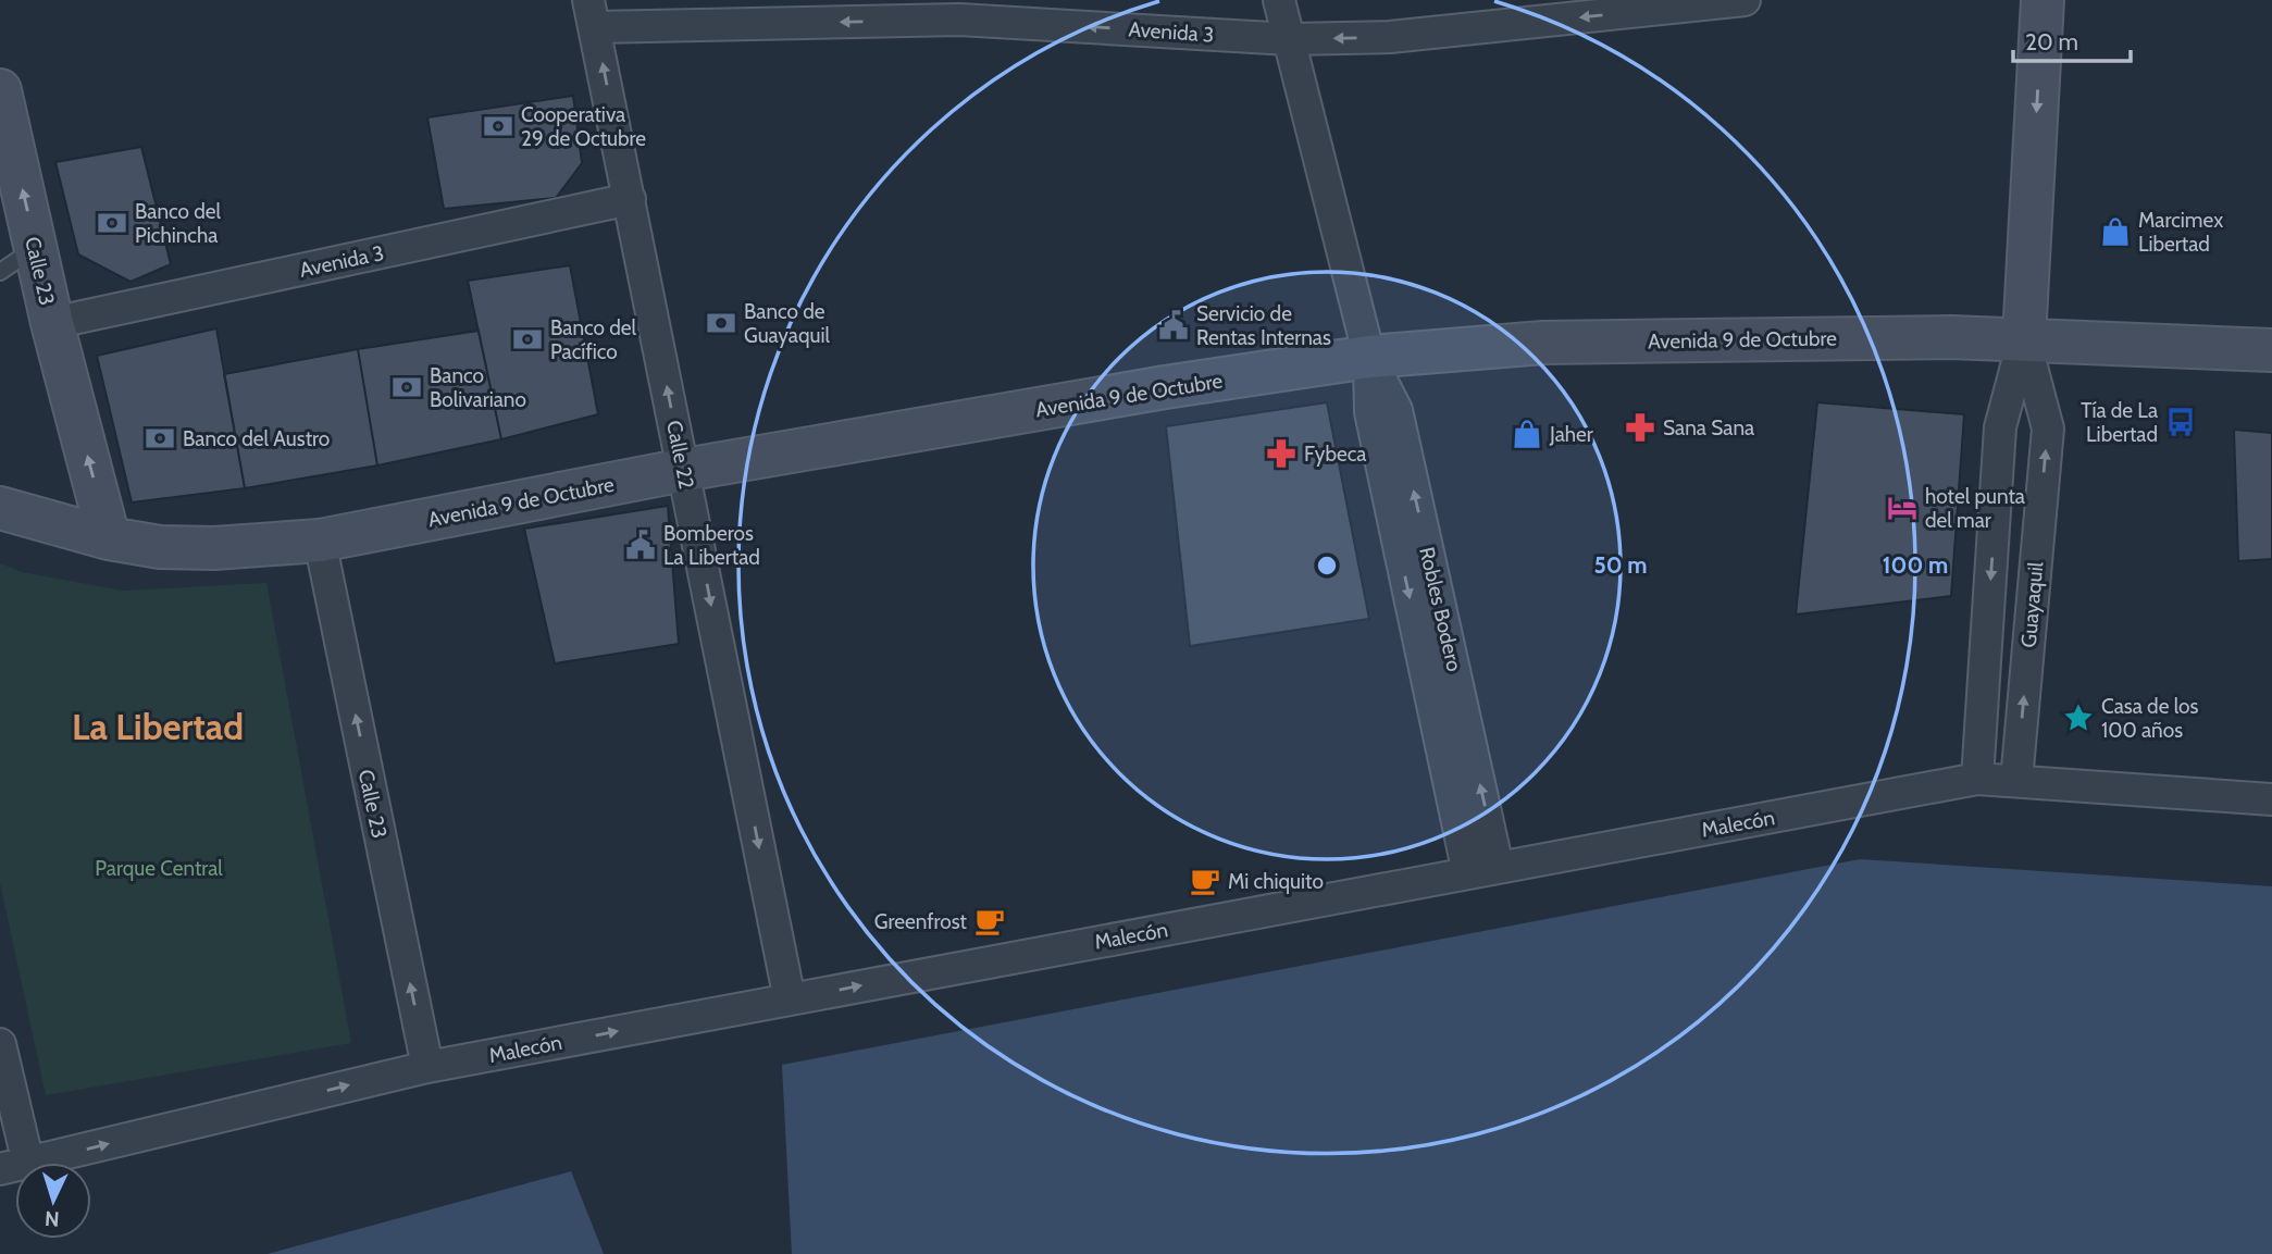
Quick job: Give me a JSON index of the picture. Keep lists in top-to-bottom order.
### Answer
{
  "streets": {
    "main road": ["Calle 23", "Avenida 9 de Octubre", "Guayaquil"],
    "street": [
      "Avenida 3",
      "Calle 22",
      "Robles Bodero",
      "Malecón"
    ]
  },
  "crossings": [
    ["Avenida 3", "Calle 23"],
    ["Avenida 3", "Calle 22"],
    ["Avenida 3", "Robles Bodero"],
    ["Calle 23", "Avenida 9 de Octubre"],
    ["Calle 23", "Malecón"],
    ["Avenida 9 de Octubre", "Calle 22"],
    ["Avenida 9 de Octubre", "Guayaquil"],
    ["Avenida 9 de Octubre", "Robles Bodero"],
    ["Calle 22", "Malecón"],
    ["Guayaquil", "Malecón"],
    ["Robles Bodero", "Malecón"]
  ],
  "one_way": ["Avenida 3", "Calle 23", "Malecón"],
  "districts": ["La Libertad"],
  "parks": ["Parque Central"],
  "places": {
    "bank": [
      "Cooperativa 29 de Octubre",
      "Banco del Pichincha",
      "Banco de Guayaquil",
      "Banco del Pacífico",
      "Banco Bolivariano",
      "Banco del Austro"
    ],
    "shop": ["Marcimex Libertad", "Jaher"],
    "public building": ["Servicio de Rentas Internas", "Bomberos La Libertad"],
    "bus stop": ["Tía de La Libertad"],
    "pharmacy": ["Sana Sana", "Fybeca"],
    "hotel": ["hotel punta del mar"],
    "place": ["Casa de los 100 años"],
    "cafe": ["Mi chiquito", "Greenfrost"]
  },
  "scale_bar": "20 m",
  "north": "bottom",
  "rings": ["50 m", "100 m"]
}
